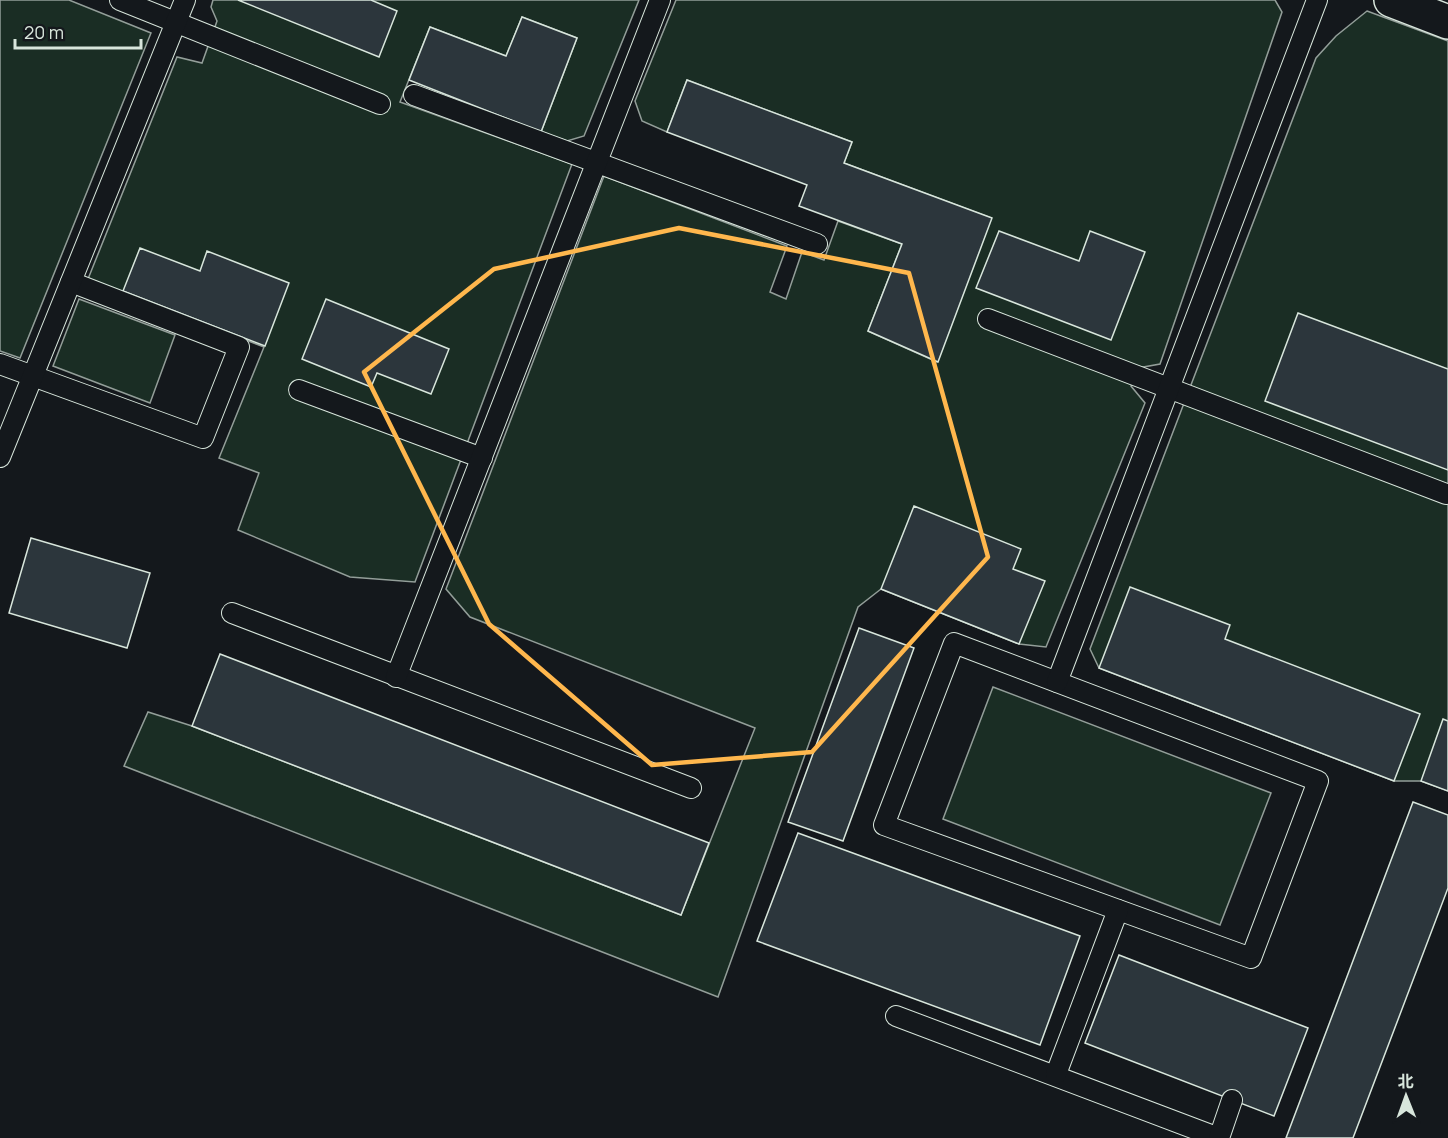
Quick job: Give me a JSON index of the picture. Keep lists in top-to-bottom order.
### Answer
{
  "scale_bar": "20 m",
  "north": "top"
}
